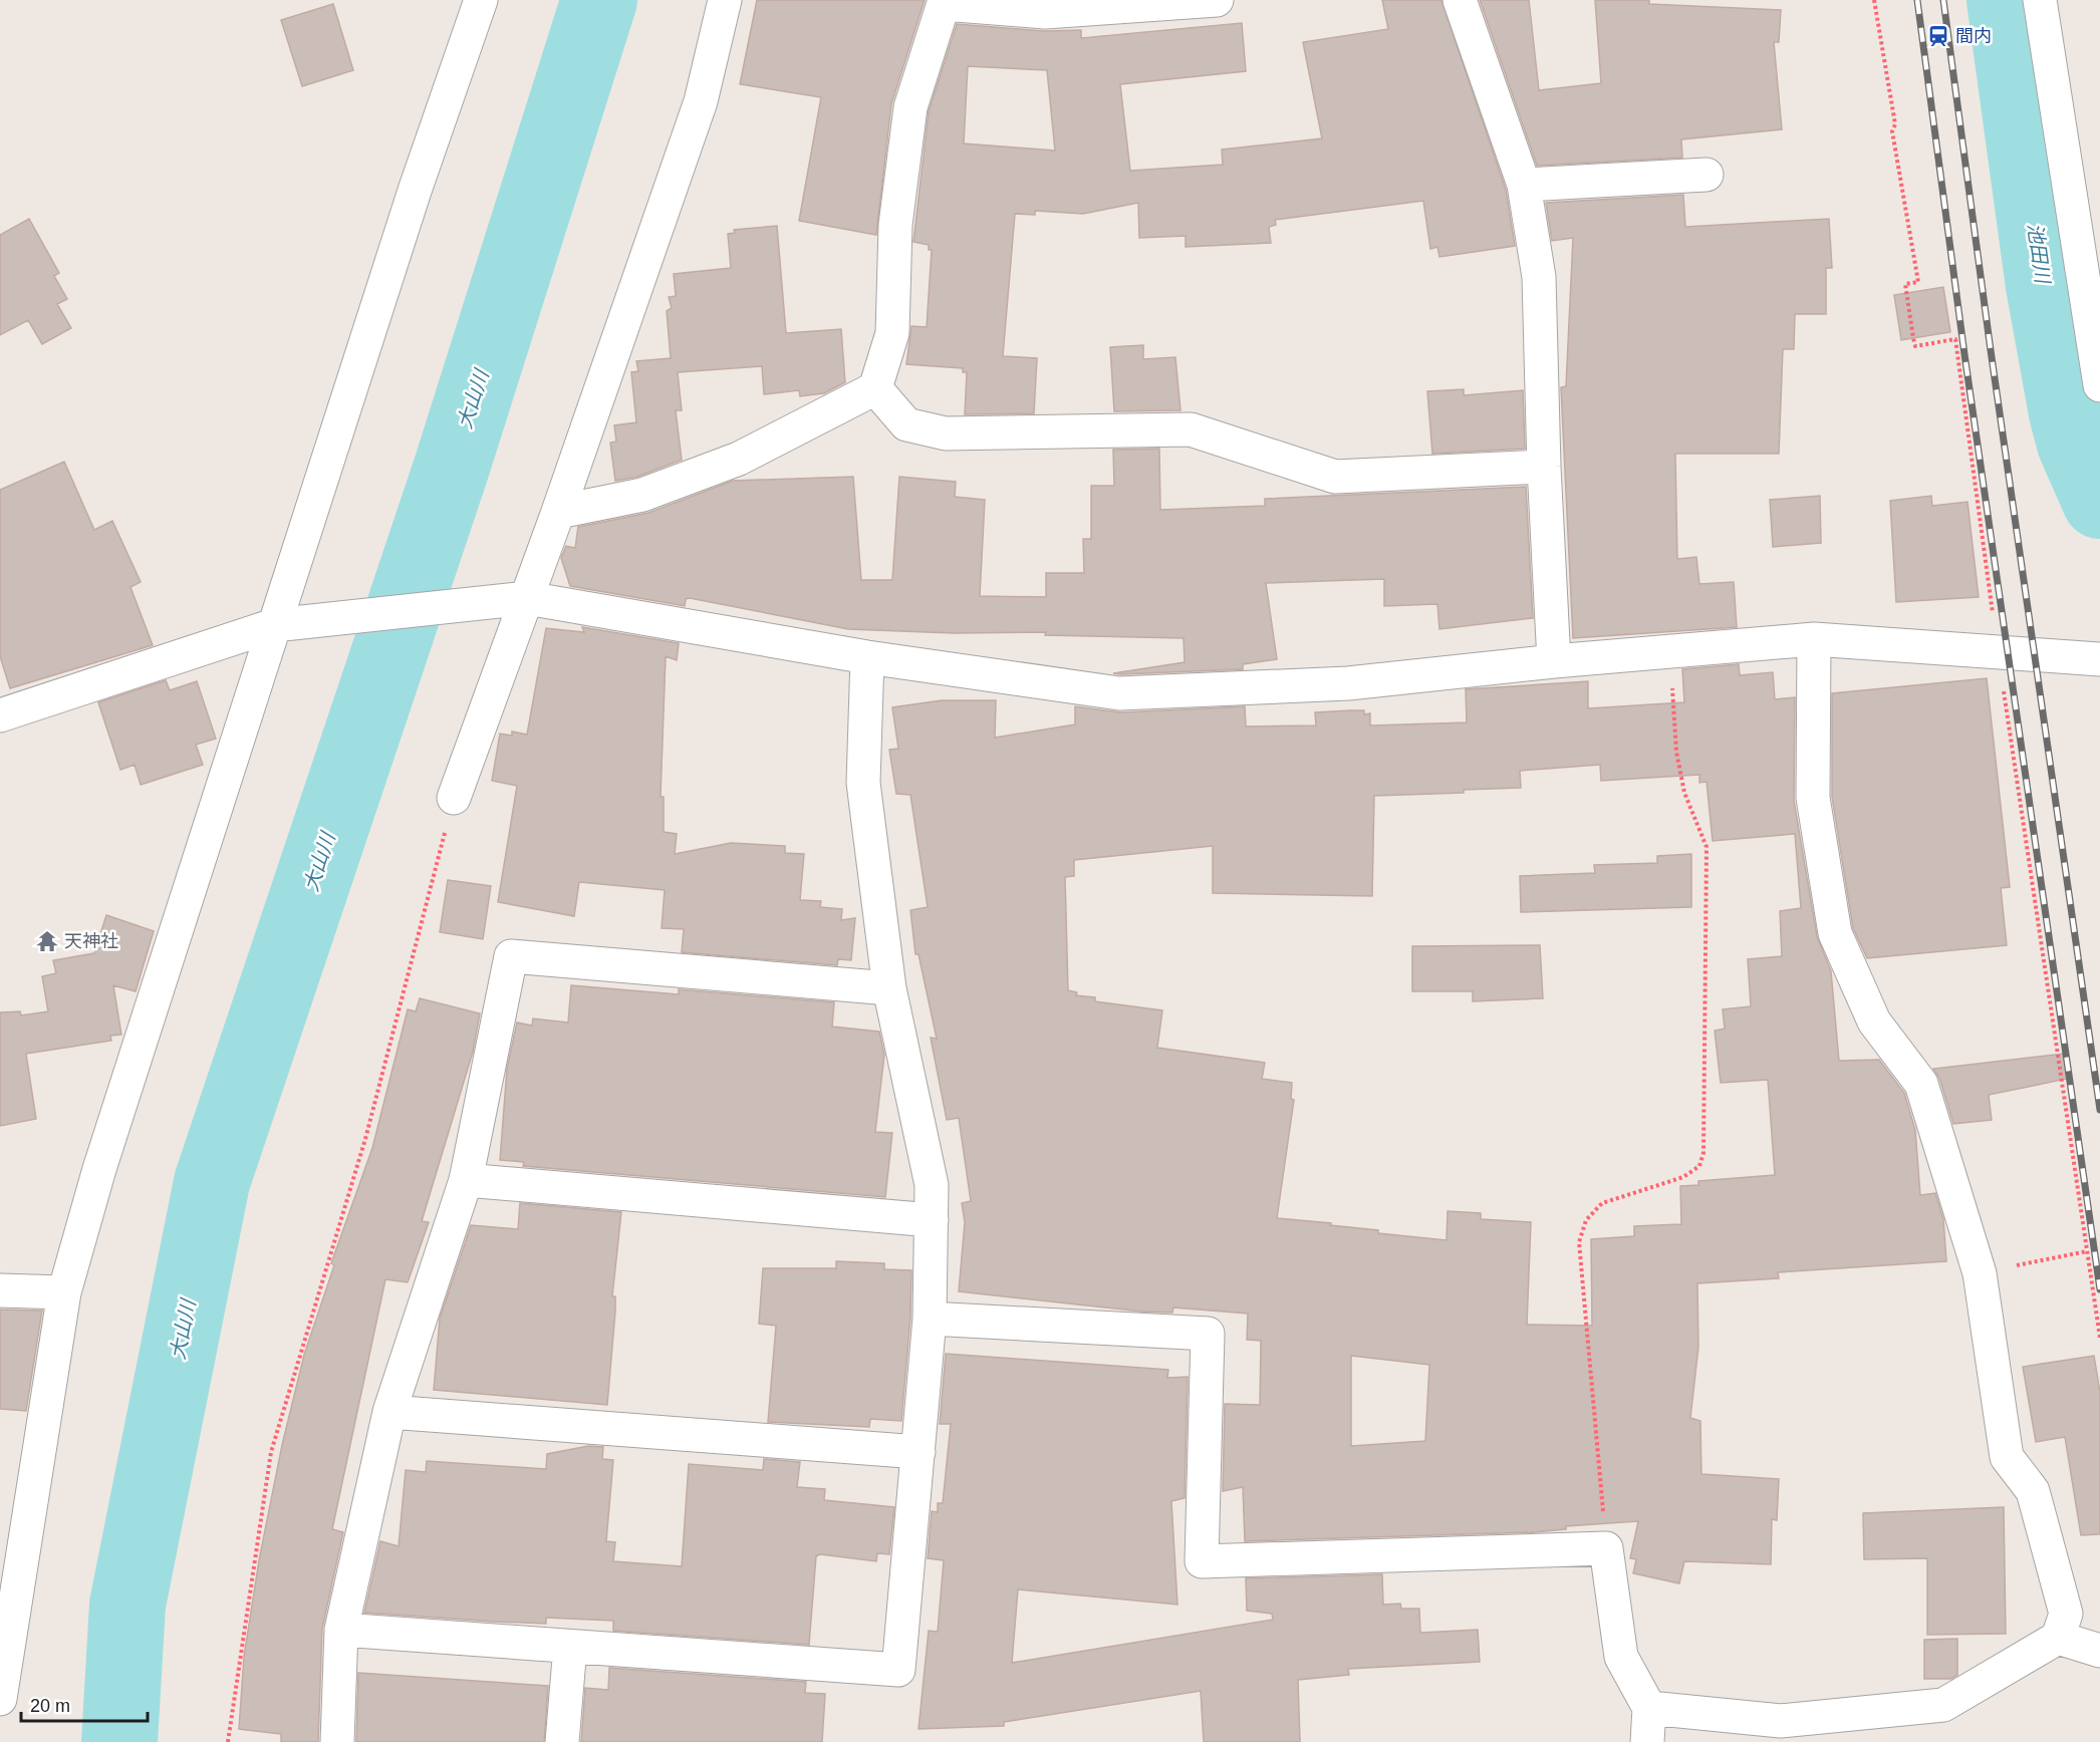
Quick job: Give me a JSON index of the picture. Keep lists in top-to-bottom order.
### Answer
{
  "water": ["池田川", "大山川"],
  "places": {
    "station": ["間内"],
    "temple": ["天神社"]
  },
  "scale_bar": "20 m"
}
